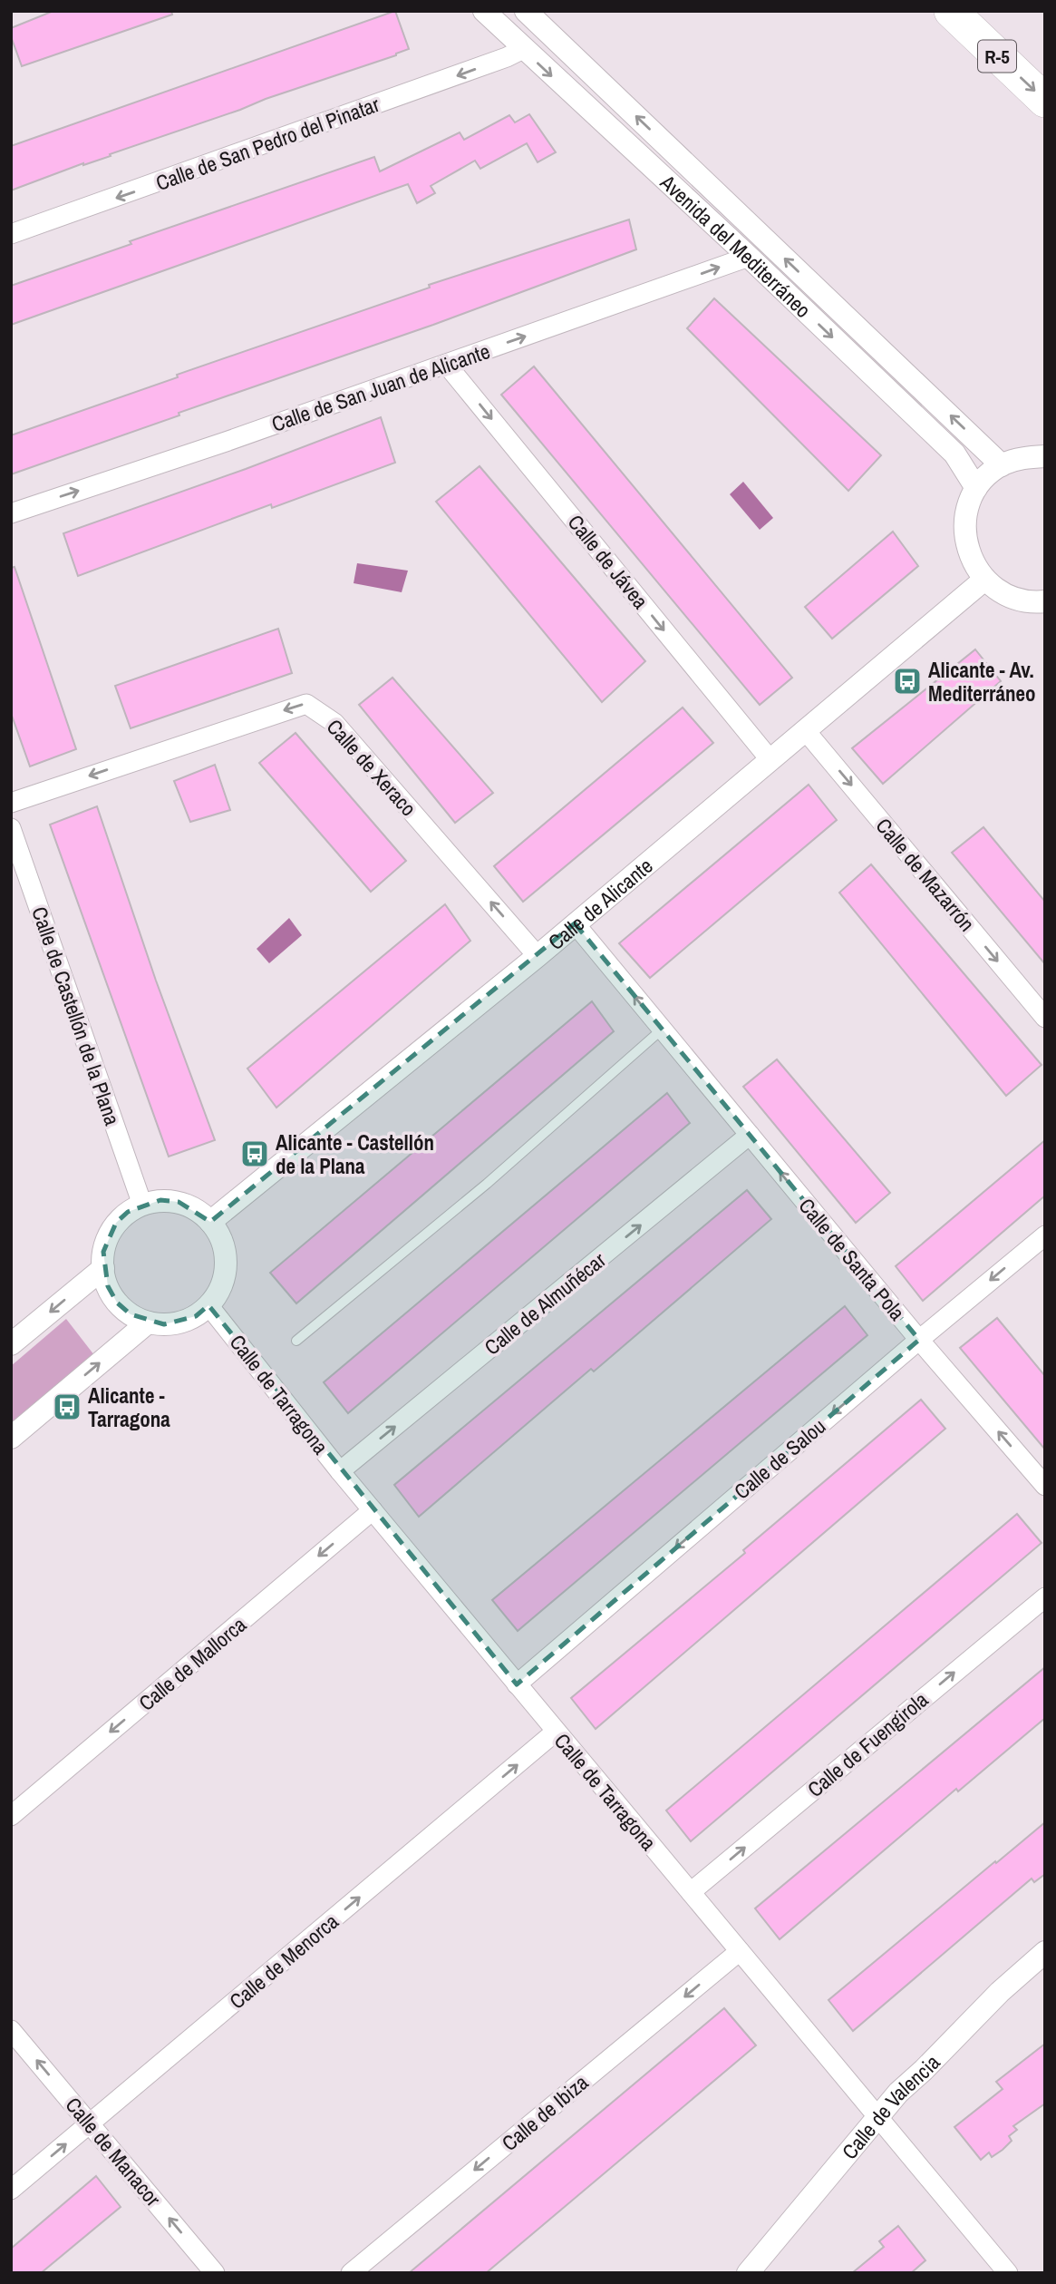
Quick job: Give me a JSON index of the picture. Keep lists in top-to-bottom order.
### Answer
{
  "streets": {
    "highway": ["R-5"],
    "street": [
      "Calle de San Pedro del Pinatar",
      "Avenida del Mediterráneo",
      "Calle de San Juan de Alicante",
      "Calle de Jávea",
      "Calle de Xeraco",
      "Calle de Mazarrón",
      "Calle de Alicante",
      "Calle de Castellón de la Plana",
      "Calle de Santa Pola",
      "Calle de Almuñécar",
      "Calle de Tarragona",
      "Calle de Salou",
      "Calle de Mallorca",
      "Calle de Fuengirola",
      "Calle de Menorca",
      "Calle de Valencia",
      "Calle de Ibiza",
      "Calle de Manacor"
    ]
  },
  "crossings": [
    ["Calle de San Pedro del Pinatar", "Avenida del Mediterráneo"],
    ["Avenida del Mediterráneo", "Calle de San Juan de Alicante"],
    ["Calle de San Juan de Alicante", "Calle de Jávea"],
    ["Calle de Jávea", "Calle de Alicante"],
    ["Calle de Xeraco", "Calle de Alicante"],
    ["Calle de Mazarrón", "Calle de Alicante"],
    ["Calle de Alicante", "Calle de Castellón de la Plana"],
    ["Calle de Alicante", "Calle de Santa Pola"],
    ["Calle de Alicante", "Calle de Tarragona"],
    ["Calle de Castellón de la Plana", "Calle de Tarragona"],
    ["Calle de Santa Pola", "Calle de Almuñécar"],
    ["Calle de Santa Pola", "Calle de Salou"],
    ["Calle de Almuñécar", "Calle de Tarragona"],
    ["Calle de Tarragona", "Calle de Salou"],
    ["Calle de Tarragona", "Calle de Mallorca"],
    ["Calle de Tarragona", "Calle de Fuengirola"],
    ["Calle de Tarragona", "Calle de Menorca"],
    ["Calle de Tarragona", "Calle de Valencia"],
    ["Calle de Tarragona", "Calle de Ibiza"],
    ["Calle de Menorca", "Calle de Manacor"]
  ],
  "one_way": [
    "Calle de San Pedro del Pinatar",
    "Calle de San Juan de Alicante",
    "Calle de Jávea",
    "Calle de Xeraco",
    "Calle de Mazarrón",
    "Calle de Santa Pola",
    "Calle de Almuñécar",
    "Calle de Salou",
    "Calle de Mallorca",
    "Calle de Fuengirola",
    "Calle de Menorca",
    "Calle de Ibiza",
    "Calle de Manacor"
  ],
  "places": {
    "bus stop": ["Alicante - Av. Mediterráneo", "Alicante - Castellón de la Plana", "Alicante - Tarragona"]
  }
}
